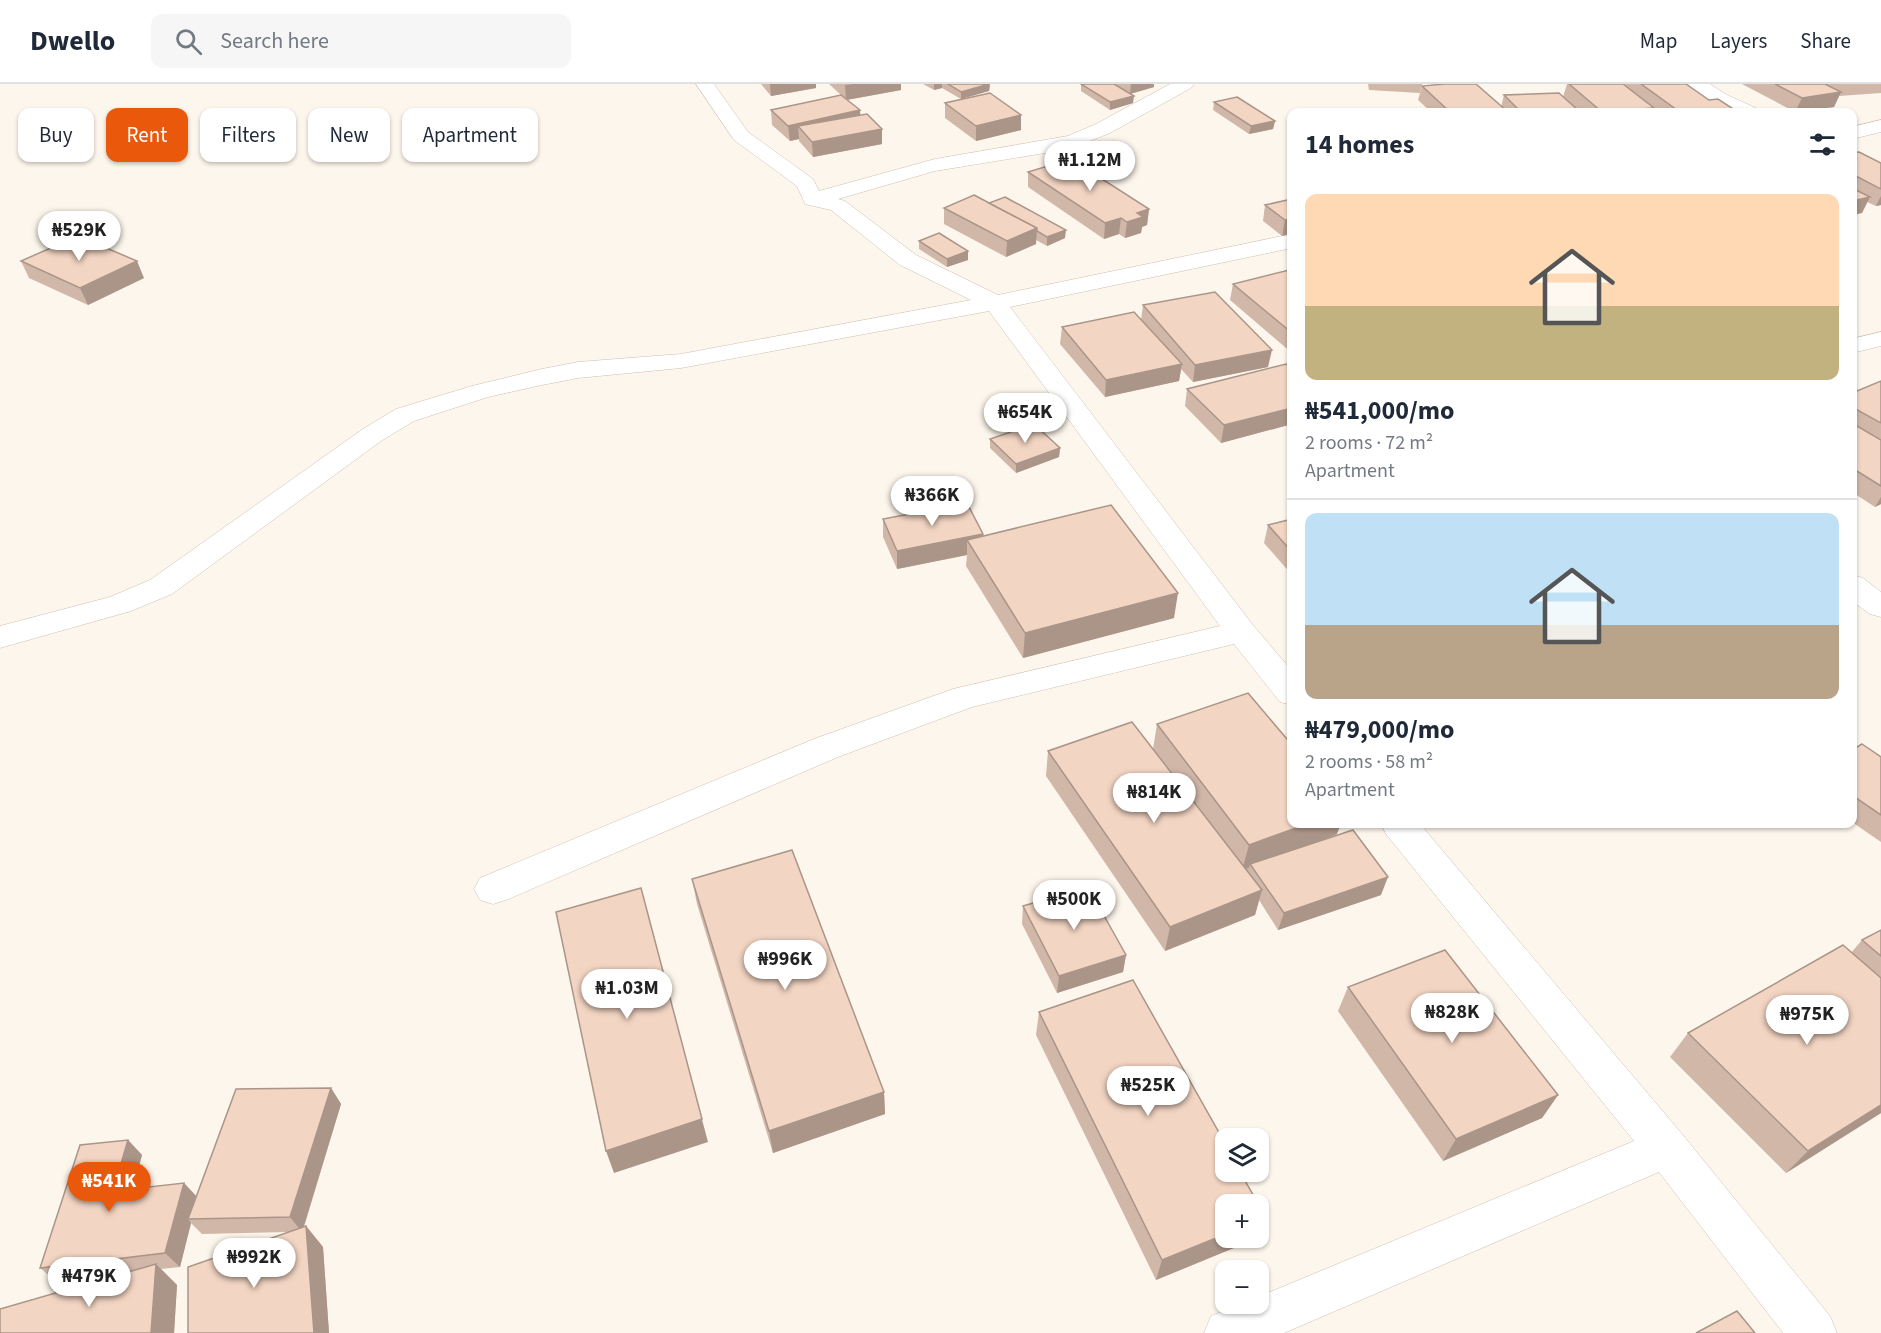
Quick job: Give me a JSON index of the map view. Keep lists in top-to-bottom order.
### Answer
{
  "page": {
    "header": "Dwello",
    "search": "Search here",
    "nav": ["Map", "Layers", "Share"],
    "chip": [
      "Buy",
      "Rent",
      "Filters",
      "New",
      "Apartment"
    ],
    "heading": "14 homes",
    "price": [
      "₦1.12M",
      "₦529K",
      "₦654K",
      "₦366K",
      "₦814K",
      "₦500K",
      "₦996K",
      "₦1.03M",
      "₦828K",
      "₦975K",
      "₦525K",
      "₦541K",
      "₦992K",
      "₦479K"
    ],
    "list": [
      {
        "name": "₦541,000/mo",
        "note": "2 rooms · 72 m² · Apartment"
      },
      {
        "name": "₦479,000/mo",
        "note": "2 rooms · 58 m² · Apartment"
      }
    ],
    "map_buttons": ["+", "−"]
  }
}
